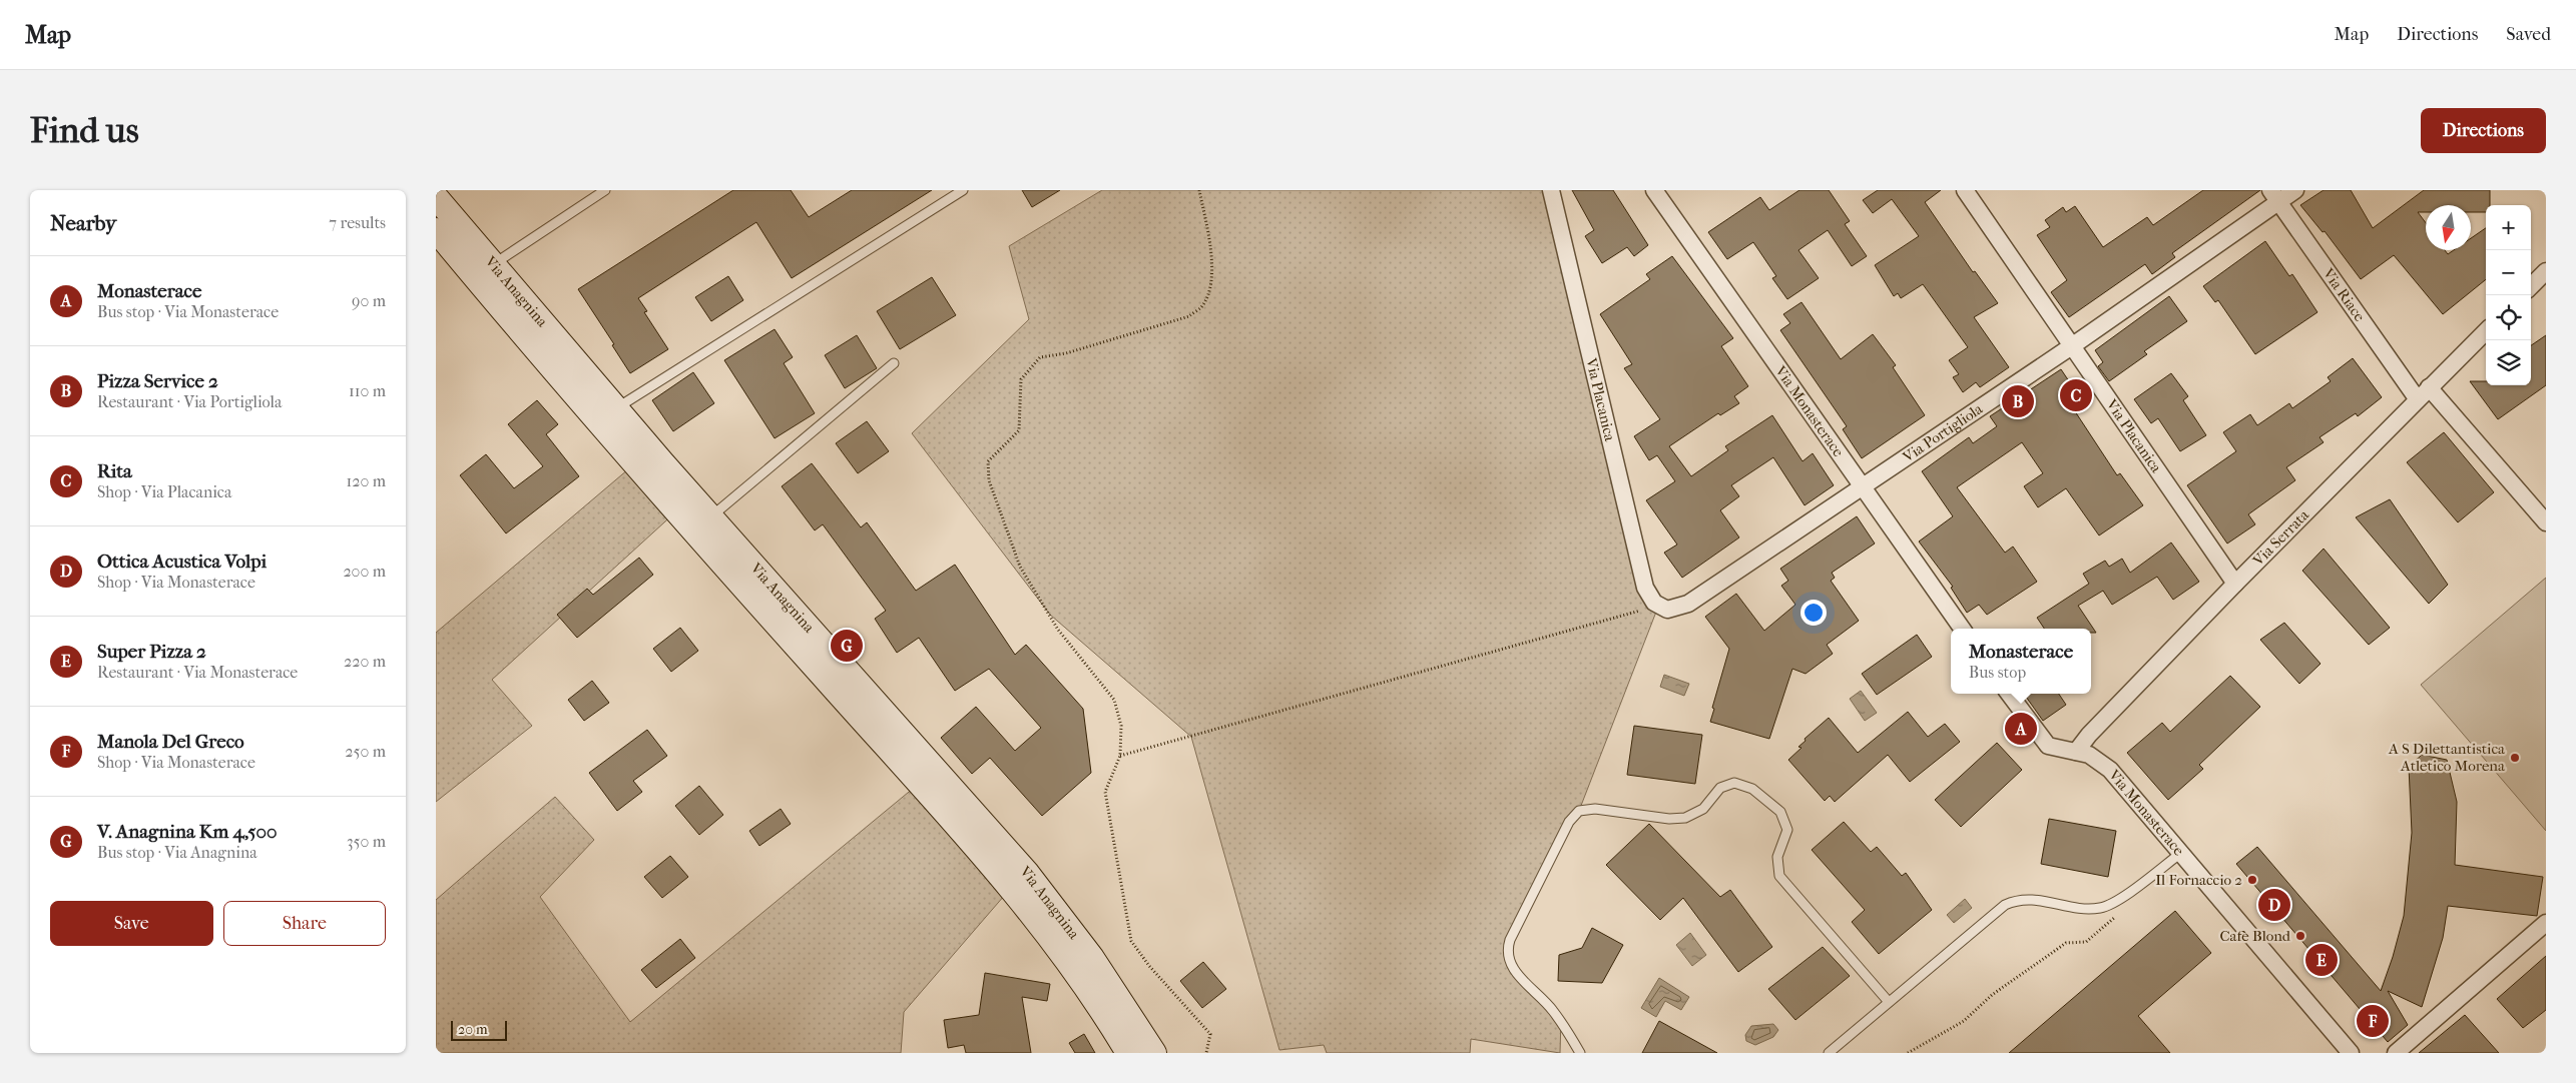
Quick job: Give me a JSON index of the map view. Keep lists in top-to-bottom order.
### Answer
{
  "streets": {
    "main road": ["Via Anagnina"],
    "street": [
      "Via Riace",
      "Via Placanica",
      "Via Monasterace",
      "Via Portigliola",
      "Via Serrata"
    ]
  },
  "crossings": [
    ["Via Riace", "Via Portigliola"],
    ["Via Riace", "Via Serrata"],
    ["Via Placanica", "Via Portigliola"],
    ["Via Placanica", "Via Serrata"],
    ["Via Monasterace", "Via Portigliola"],
    ["Via Monasterace", "Via Serrata"]
  ],
  "places": ["A S Dilettantistica Atletico Morena", "Il Fornaccio 2", "Cafè Blond"],
  "scale_bar": "20 m",
  "north": "bottom",
  "page": {
    "header": "Map",
    "nav": ["Map", "Directions", "Saved"],
    "buttons": [
      "Directions",
      ["Save", "Share"]
    ],
    "title": "Find us",
    "heading": ["Nearby", "7 results"],
    "map_buttons": ["+", "−"],
    "list": [
      {
        "mark": "A",
        "name": "Monasterace",
        "note": "Bus stop · Via Monasterace",
        "value": "90 m"
      },
      {
        "mark": "B",
        "name": "Pizza Service 2",
        "note": "Restaurant · Via Portigliola",
        "value": "110 m"
      },
      {
        "mark": "C",
        "name": "Rita",
        "note": "Shop · Via Placanica",
        "value": "120 m"
      },
      {
        "mark": "D",
        "name": "Ottica Acustica Volpi",
        "note": "Shop · Via Monasterace",
        "value": "200 m"
      },
      {
        "mark": "E",
        "name": "Super Pizza 2",
        "note": "Restaurant · Via Monasterace",
        "value": "220 m"
      },
      {
        "mark": "F",
        "name": "Manola Del Greco",
        "note": "Shop · Via Monasterace",
        "value": "250 m"
      },
      {
        "mark": "G",
        "name": "V. Anagnina Km 4,500",
        "note": "Bus stop · Via Anagnina",
        "value": "350 m"
      }
    ],
    "pins": [
      "C",
      "B",
      "G",
      "A",
      "D",
      "E",
      "F"
    ],
    "popup": ["Monasterace", "Bus stop"],
    "scale": "20 m"
  }
}
